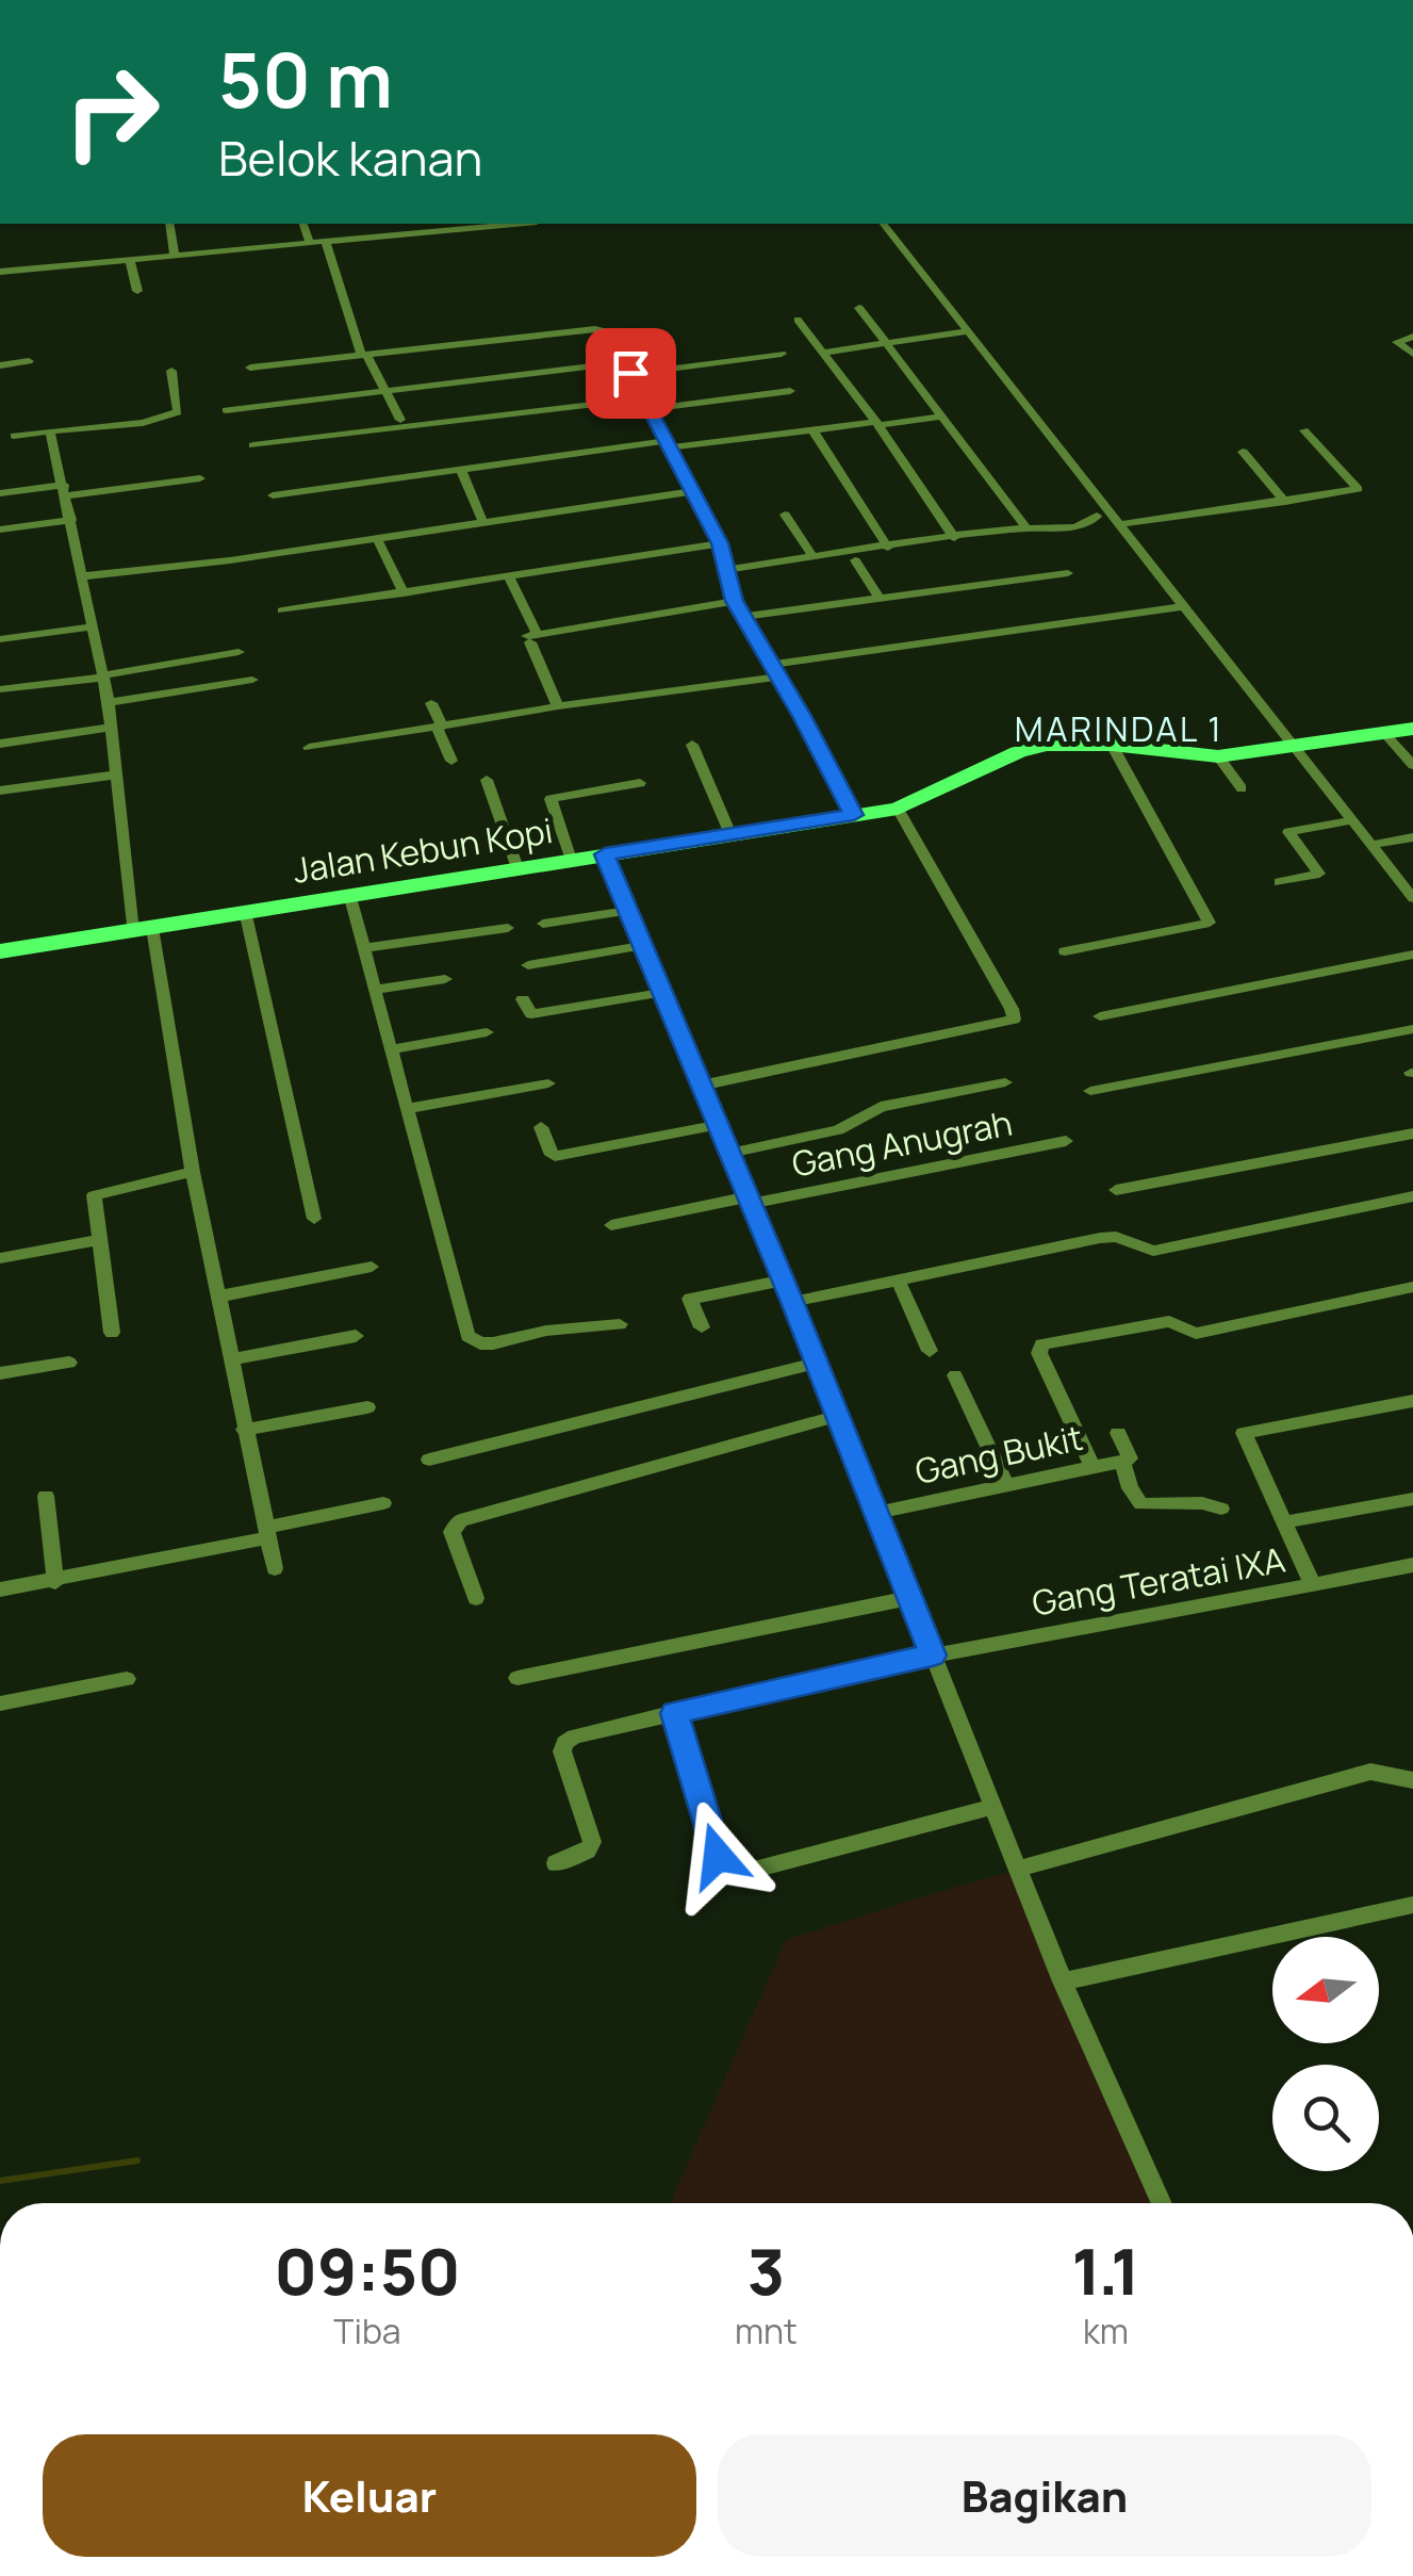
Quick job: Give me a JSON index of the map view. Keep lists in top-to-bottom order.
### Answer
{
  "streets": {
    "main road": ["Jalan Kebun Kopi"],
    "street": ["Gang Anugrah", "Gang Bukit", "Gang Teratai IXA"]
  },
  "districts": ["MARINDAL 1"],
  "north": "left",
  "page": {
    "turn": ["50 m", "Belok kanan"],
    "eta": [
      "09:50",
      "Tiba",
      "3",
      "mnt",
      "1.1",
      "km"
    ],
    "buttons": ["Keluar", "Bagikan"]
  }
}
